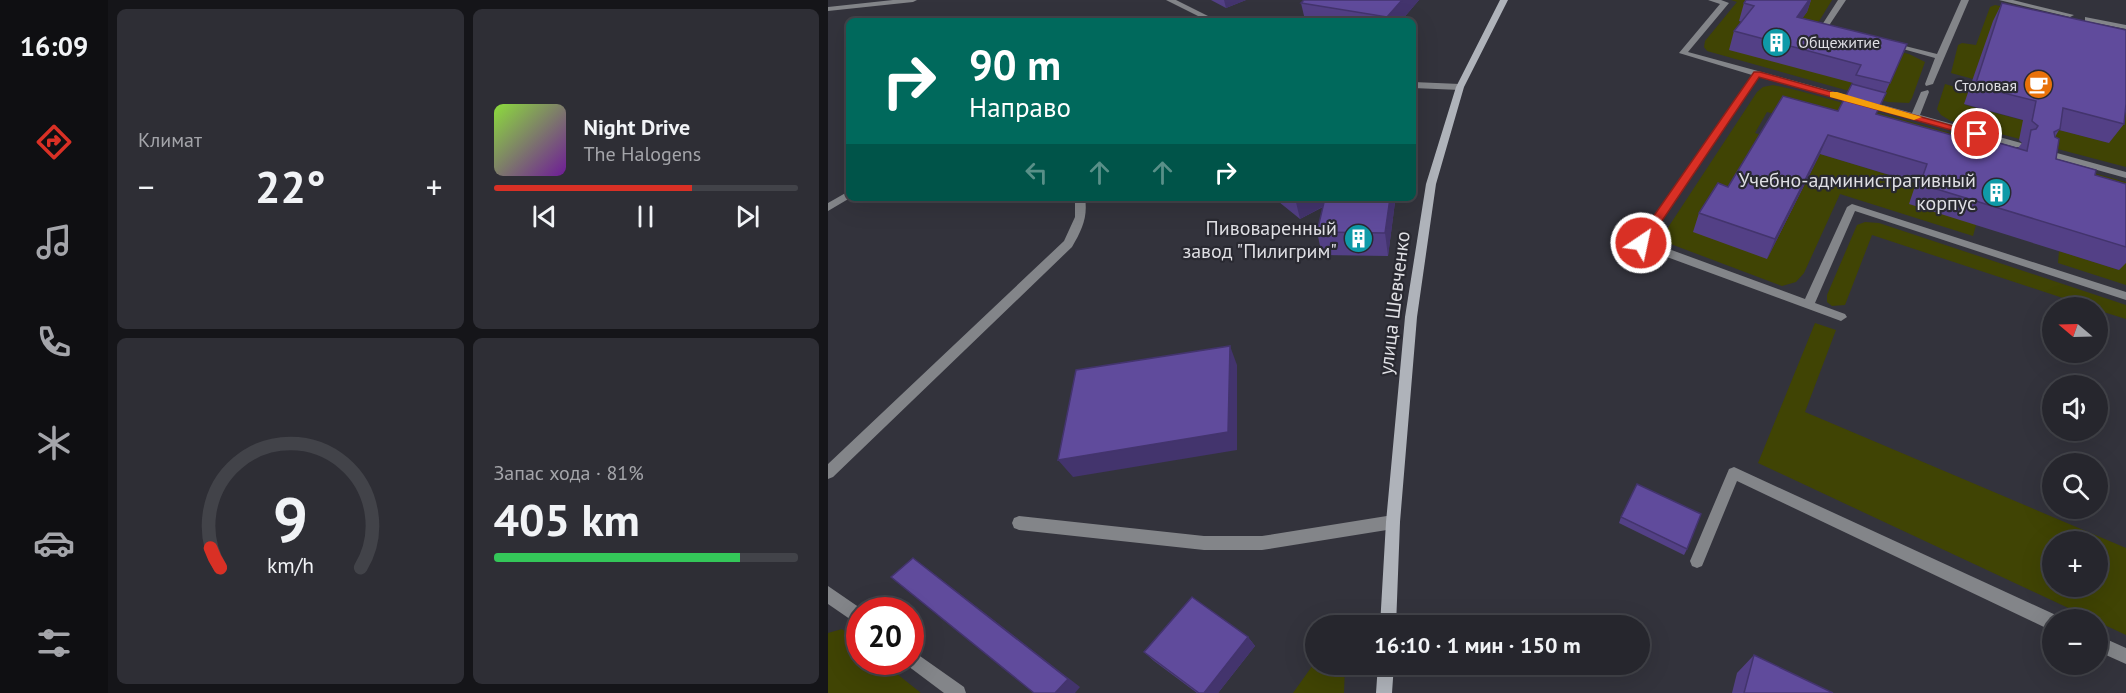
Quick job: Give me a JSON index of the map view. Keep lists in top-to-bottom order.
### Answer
{
  "streets": {
    "main road": ["улица Шевченко"]
  },
  "places": {
    "building": ["Общежитие", "Учебно-административный корпус", "Пивоваренный завод \"Пилигрим\""],
    "cafe": ["Столовая"]
  },
  "north": "left",
  "page": {
    "tabs": "16:09",
    "tile": [
      "Климат",
      ["Запас хода · 81%", "405 km"]
    ],
    "turn": ["90 m", "Направо"],
    "song": ["Night Drive", "The Halogens"],
    "heat": ["−", "22°", "+"],
    "map_buttons": ["+", "−"],
    "limit": "20",
    "trip": "16:10 · 1 мин · 150 m",
    "gauge": ["9", "km/h"]
  }
}
